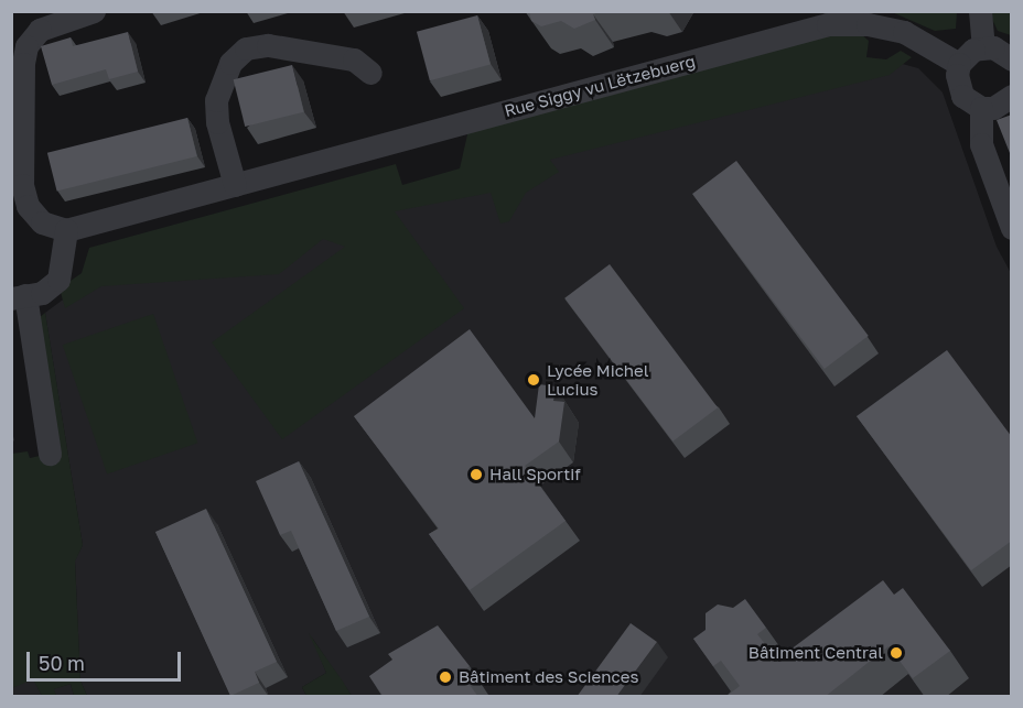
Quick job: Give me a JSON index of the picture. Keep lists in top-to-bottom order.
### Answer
{
  "streets": {
    "street": ["Rue Siggy vu Lëtzebuerg"]
  },
  "places": [
    "Lycée Michel Lucius",
    "Hall Sportif",
    "Bâtiment Central",
    "Bâtiment des Sciences"
  ],
  "scale_bar": "50 m"
}
